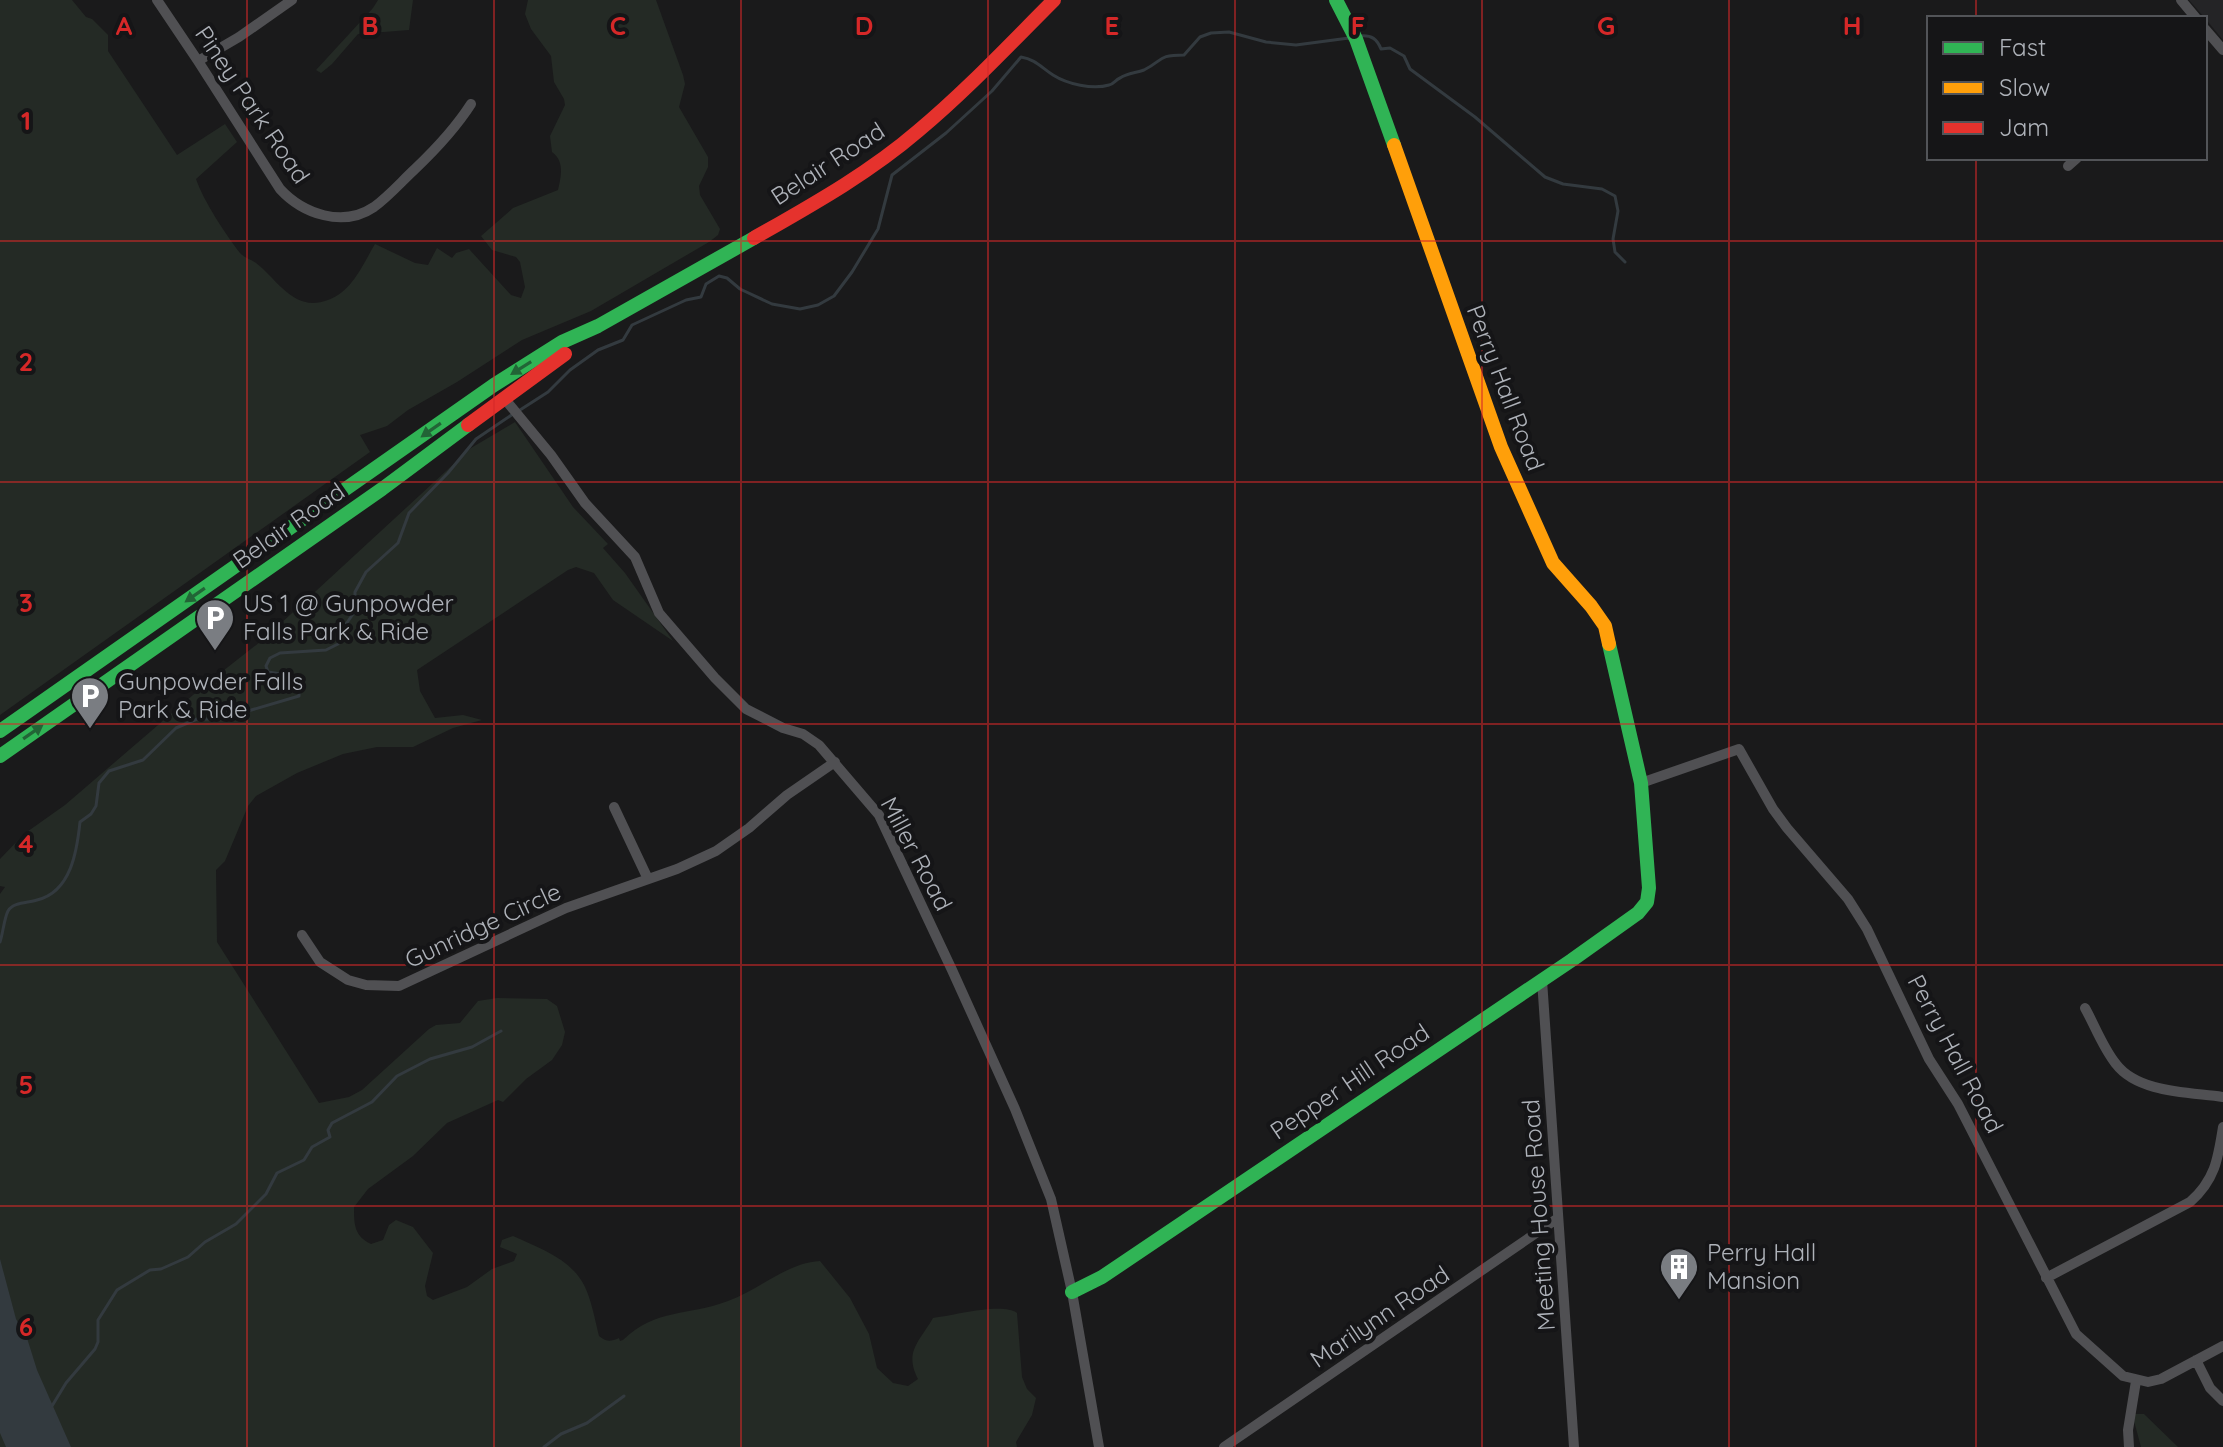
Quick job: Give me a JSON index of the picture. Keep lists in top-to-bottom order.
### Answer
{
  "streets": {
    "main road": ["Belair Road", "Perry Hall Road", "Pepper Hill Road"],
    "street": [
      "Piney Park Road",
      "Miller Road",
      "Gunridge Circle",
      "Meeting House Road",
      "Marilynn Road"
    ]
  },
  "crossings": [
    ["Belair Road", "Miller Road"],
    ["Perry Hall Road", "Pepper Hill Road"],
    ["Miller Road", "Gunridge Circle"],
    ["Miller Road", "Pepper Hill Road"],
    ["Pepper Hill Road", "Meeting House Road"],
    ["Meeting House Road", "Marilynn Road"]
  ],
  "places": {
    "parking": ["US 1 @ Gunpowder Falls Park & Ride", "Gunpowder Falls Park & Ride"],
    "building": ["Perry Hall Mansion"]
  },
  "legend": ["Fast", "Slow", "Jam"],
  "grid": {
    "columns": [
      "A",
      "B",
      "C",
      "D",
      "E",
      "F",
      "G",
      "H"
    ],
    "rows": [
      "1",
      "2",
      "3",
      "4",
      "5",
      "6"
    ]
  }
}
